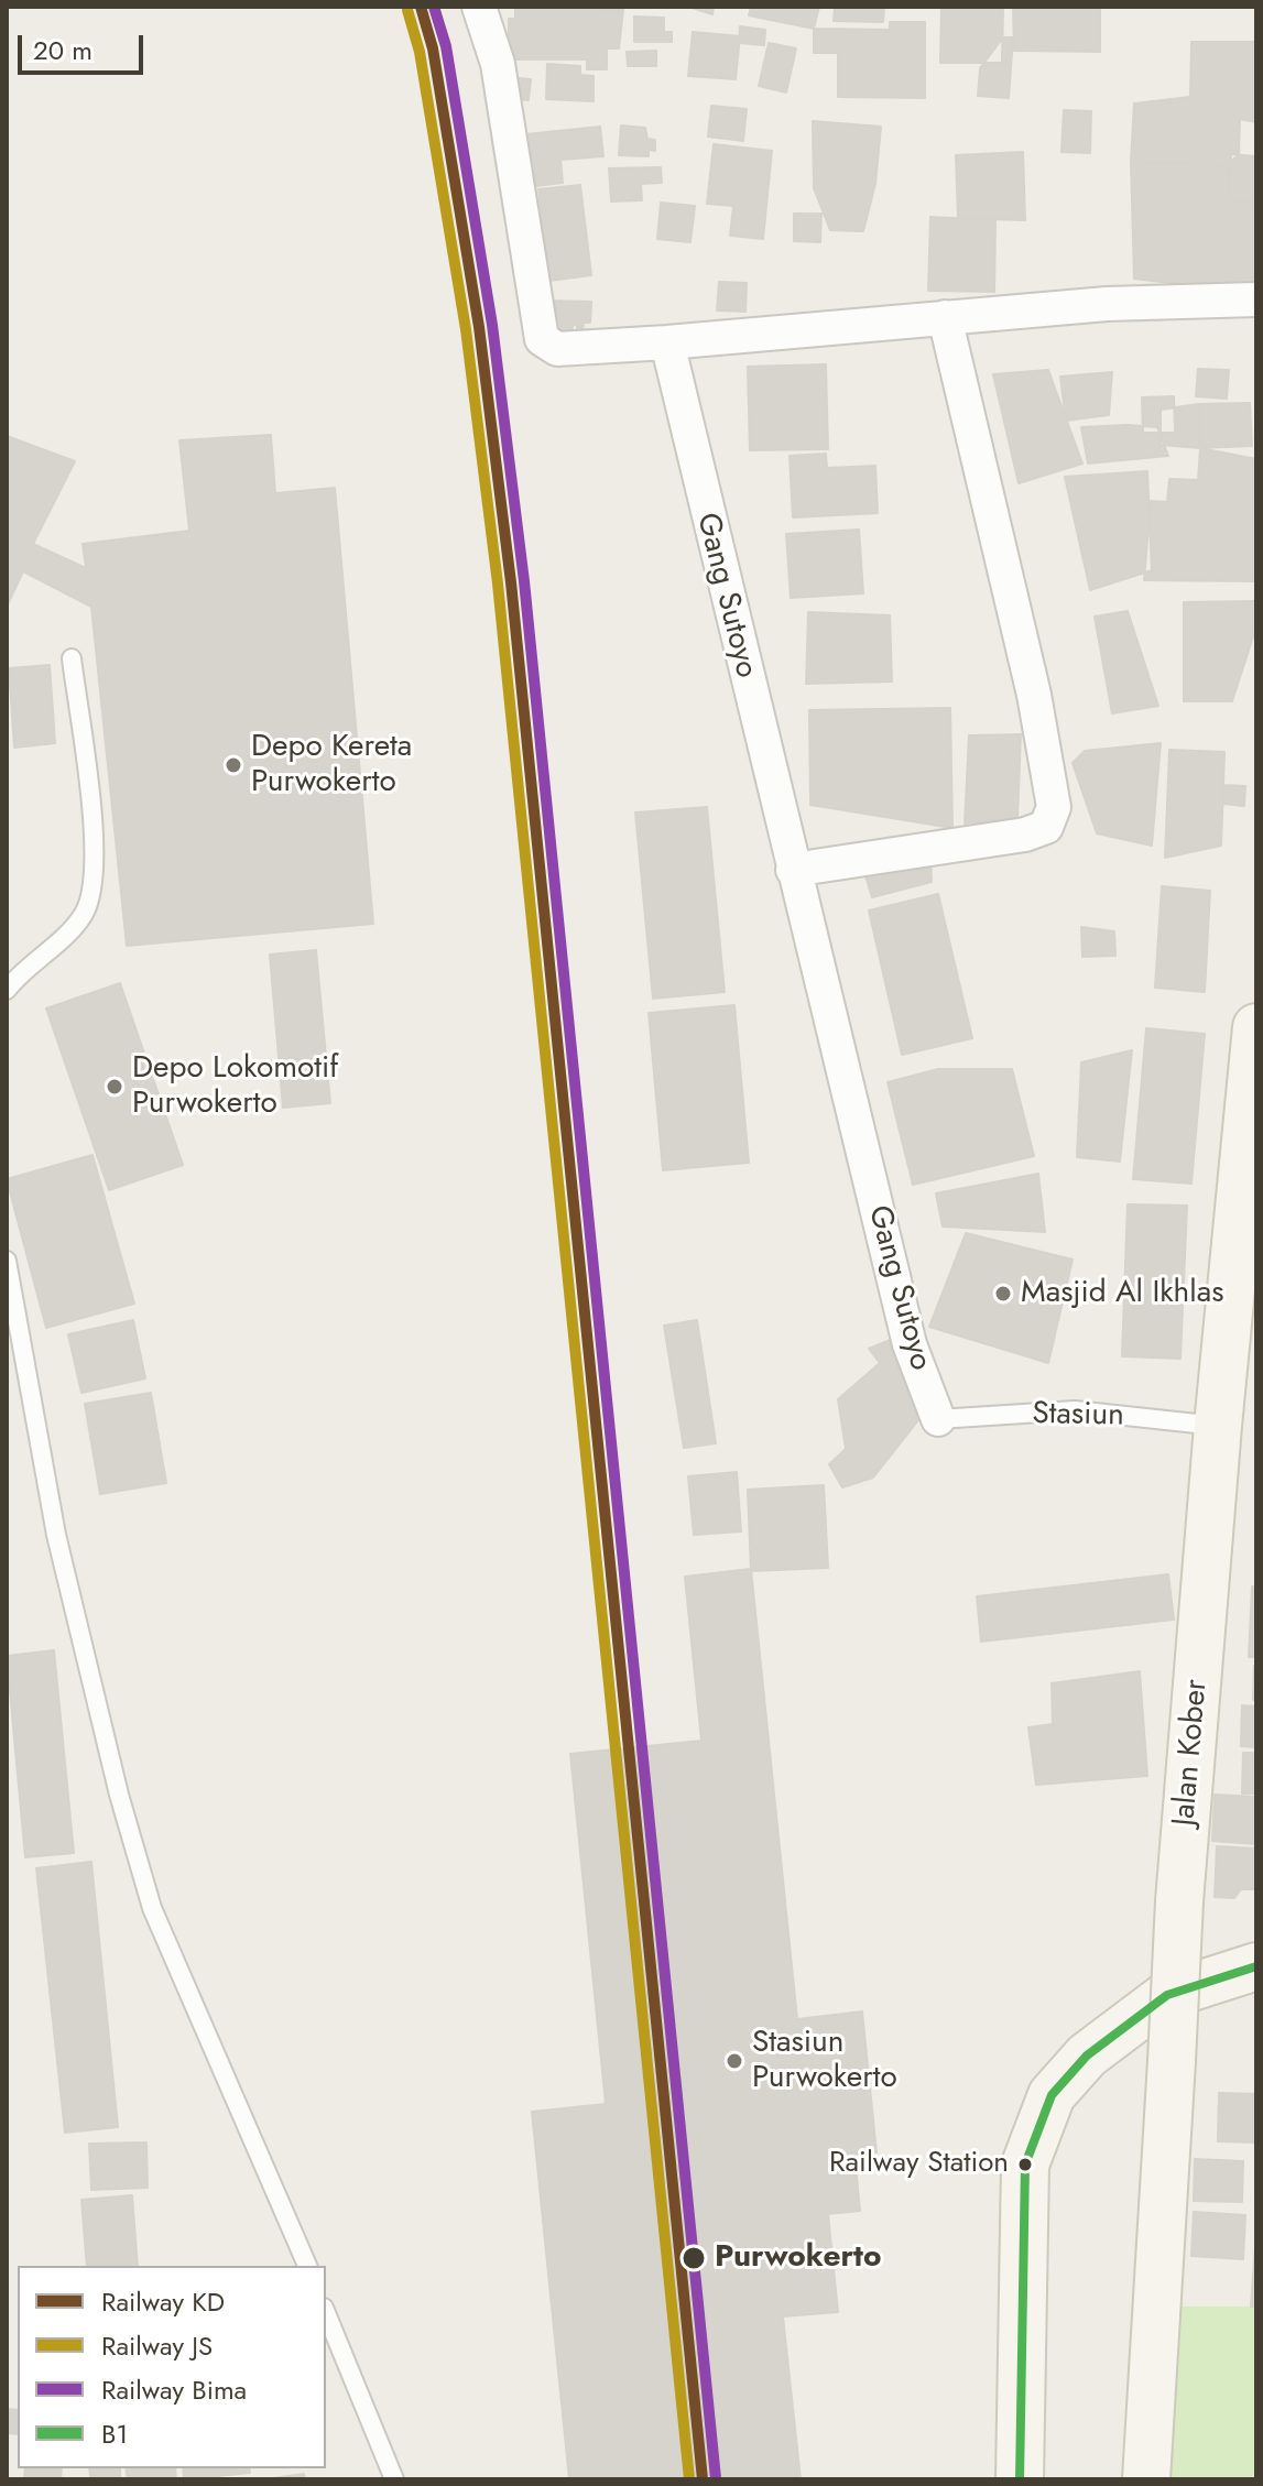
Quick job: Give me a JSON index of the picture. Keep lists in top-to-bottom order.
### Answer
{
  "streets": {
    "street": ["Gang Sutoyo", "Jalan Kober"],
    "lane": ["Stasiun"]
  },
  "crossings": [
    ["Gang Sutoyo", "Stasiun"],
    ["Stasiun", "Jalan Kober"]
  ],
  "places": [
    "Depo Kereta Purwokerto",
    "Depo Lokomotif Purwokerto",
    "Masjid Al Ikhlas",
    "Stasiun Purwokerto",
    "Railway Station",
    "Purwokerto"
  ],
  "lines": [
    "rail line KD",
    "rail line Bima",
    "rail line JS",
    "transit line B1"
  ],
  "legend": [
    "Railway KD",
    "Railway JS",
    "Railway Bima",
    "B1"
  ],
  "scale_bar": "20 m"
}
